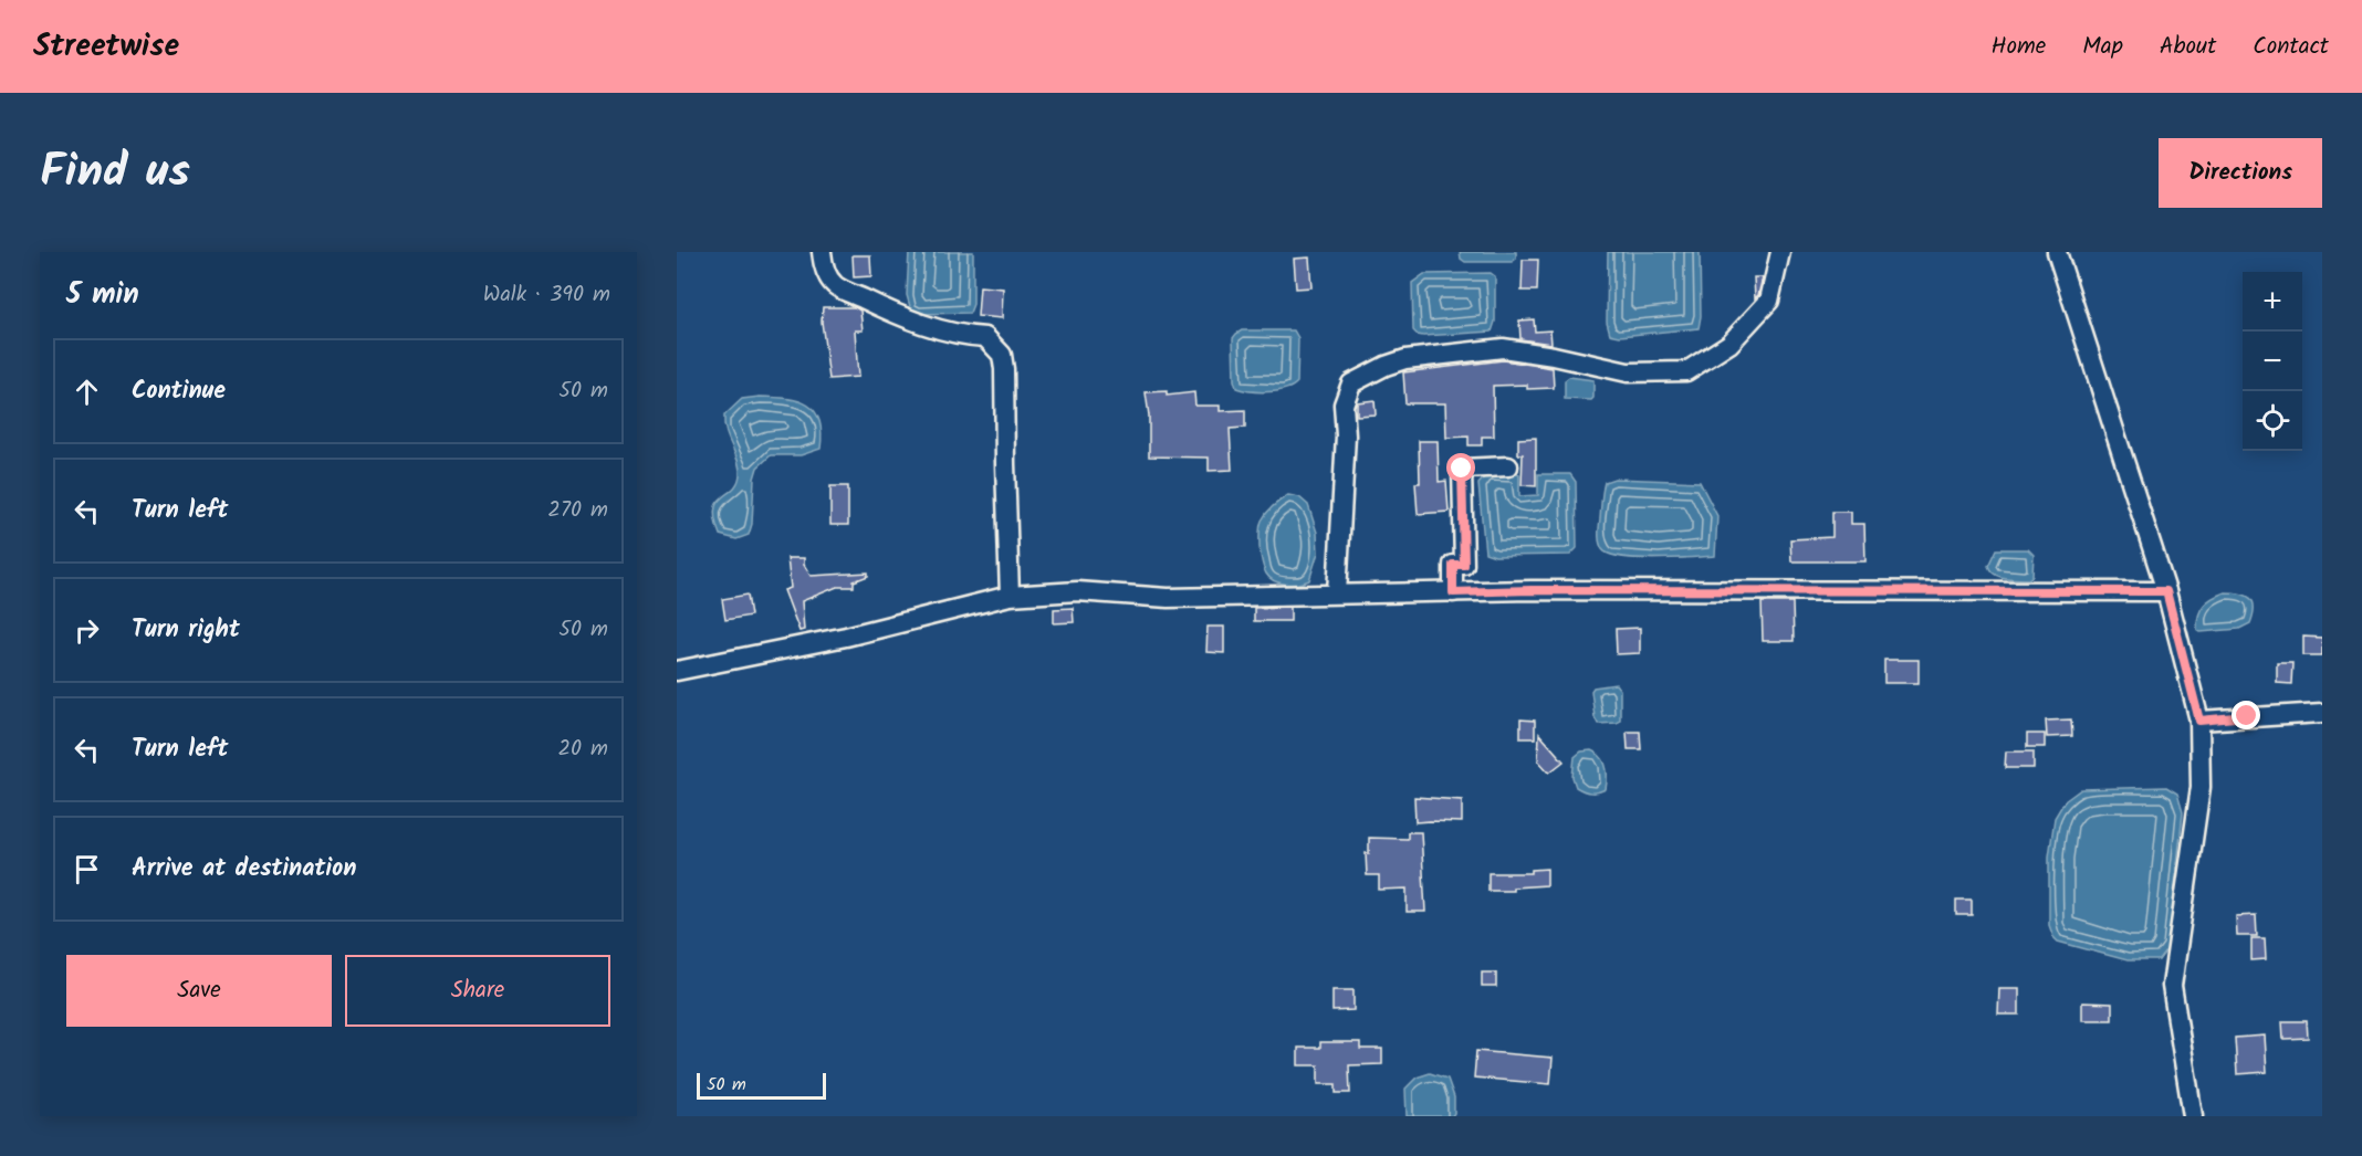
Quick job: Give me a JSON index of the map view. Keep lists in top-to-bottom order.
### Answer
{
  "scale_bar": "50 m",
  "page": {
    "header": "Streetwise",
    "nav": [
      "Home",
      "Map",
      "About",
      "Contact"
    ],
    "title": "Find us",
    "buttons": [
      "Directions",
      ["Save", "Share"]
    ],
    "heading": ["5 min", "Walk · 390 m"],
    "map_buttons": ["+", "−"],
    "list": [
      ["Continue", "50 m"],
      ["Turn left", "270 m"],
      ["Turn right", "50 m"],
      ["Turn left", "20 m"],
      "Arrive at destination"
    ],
    "scale": "50 m"
  }
}
